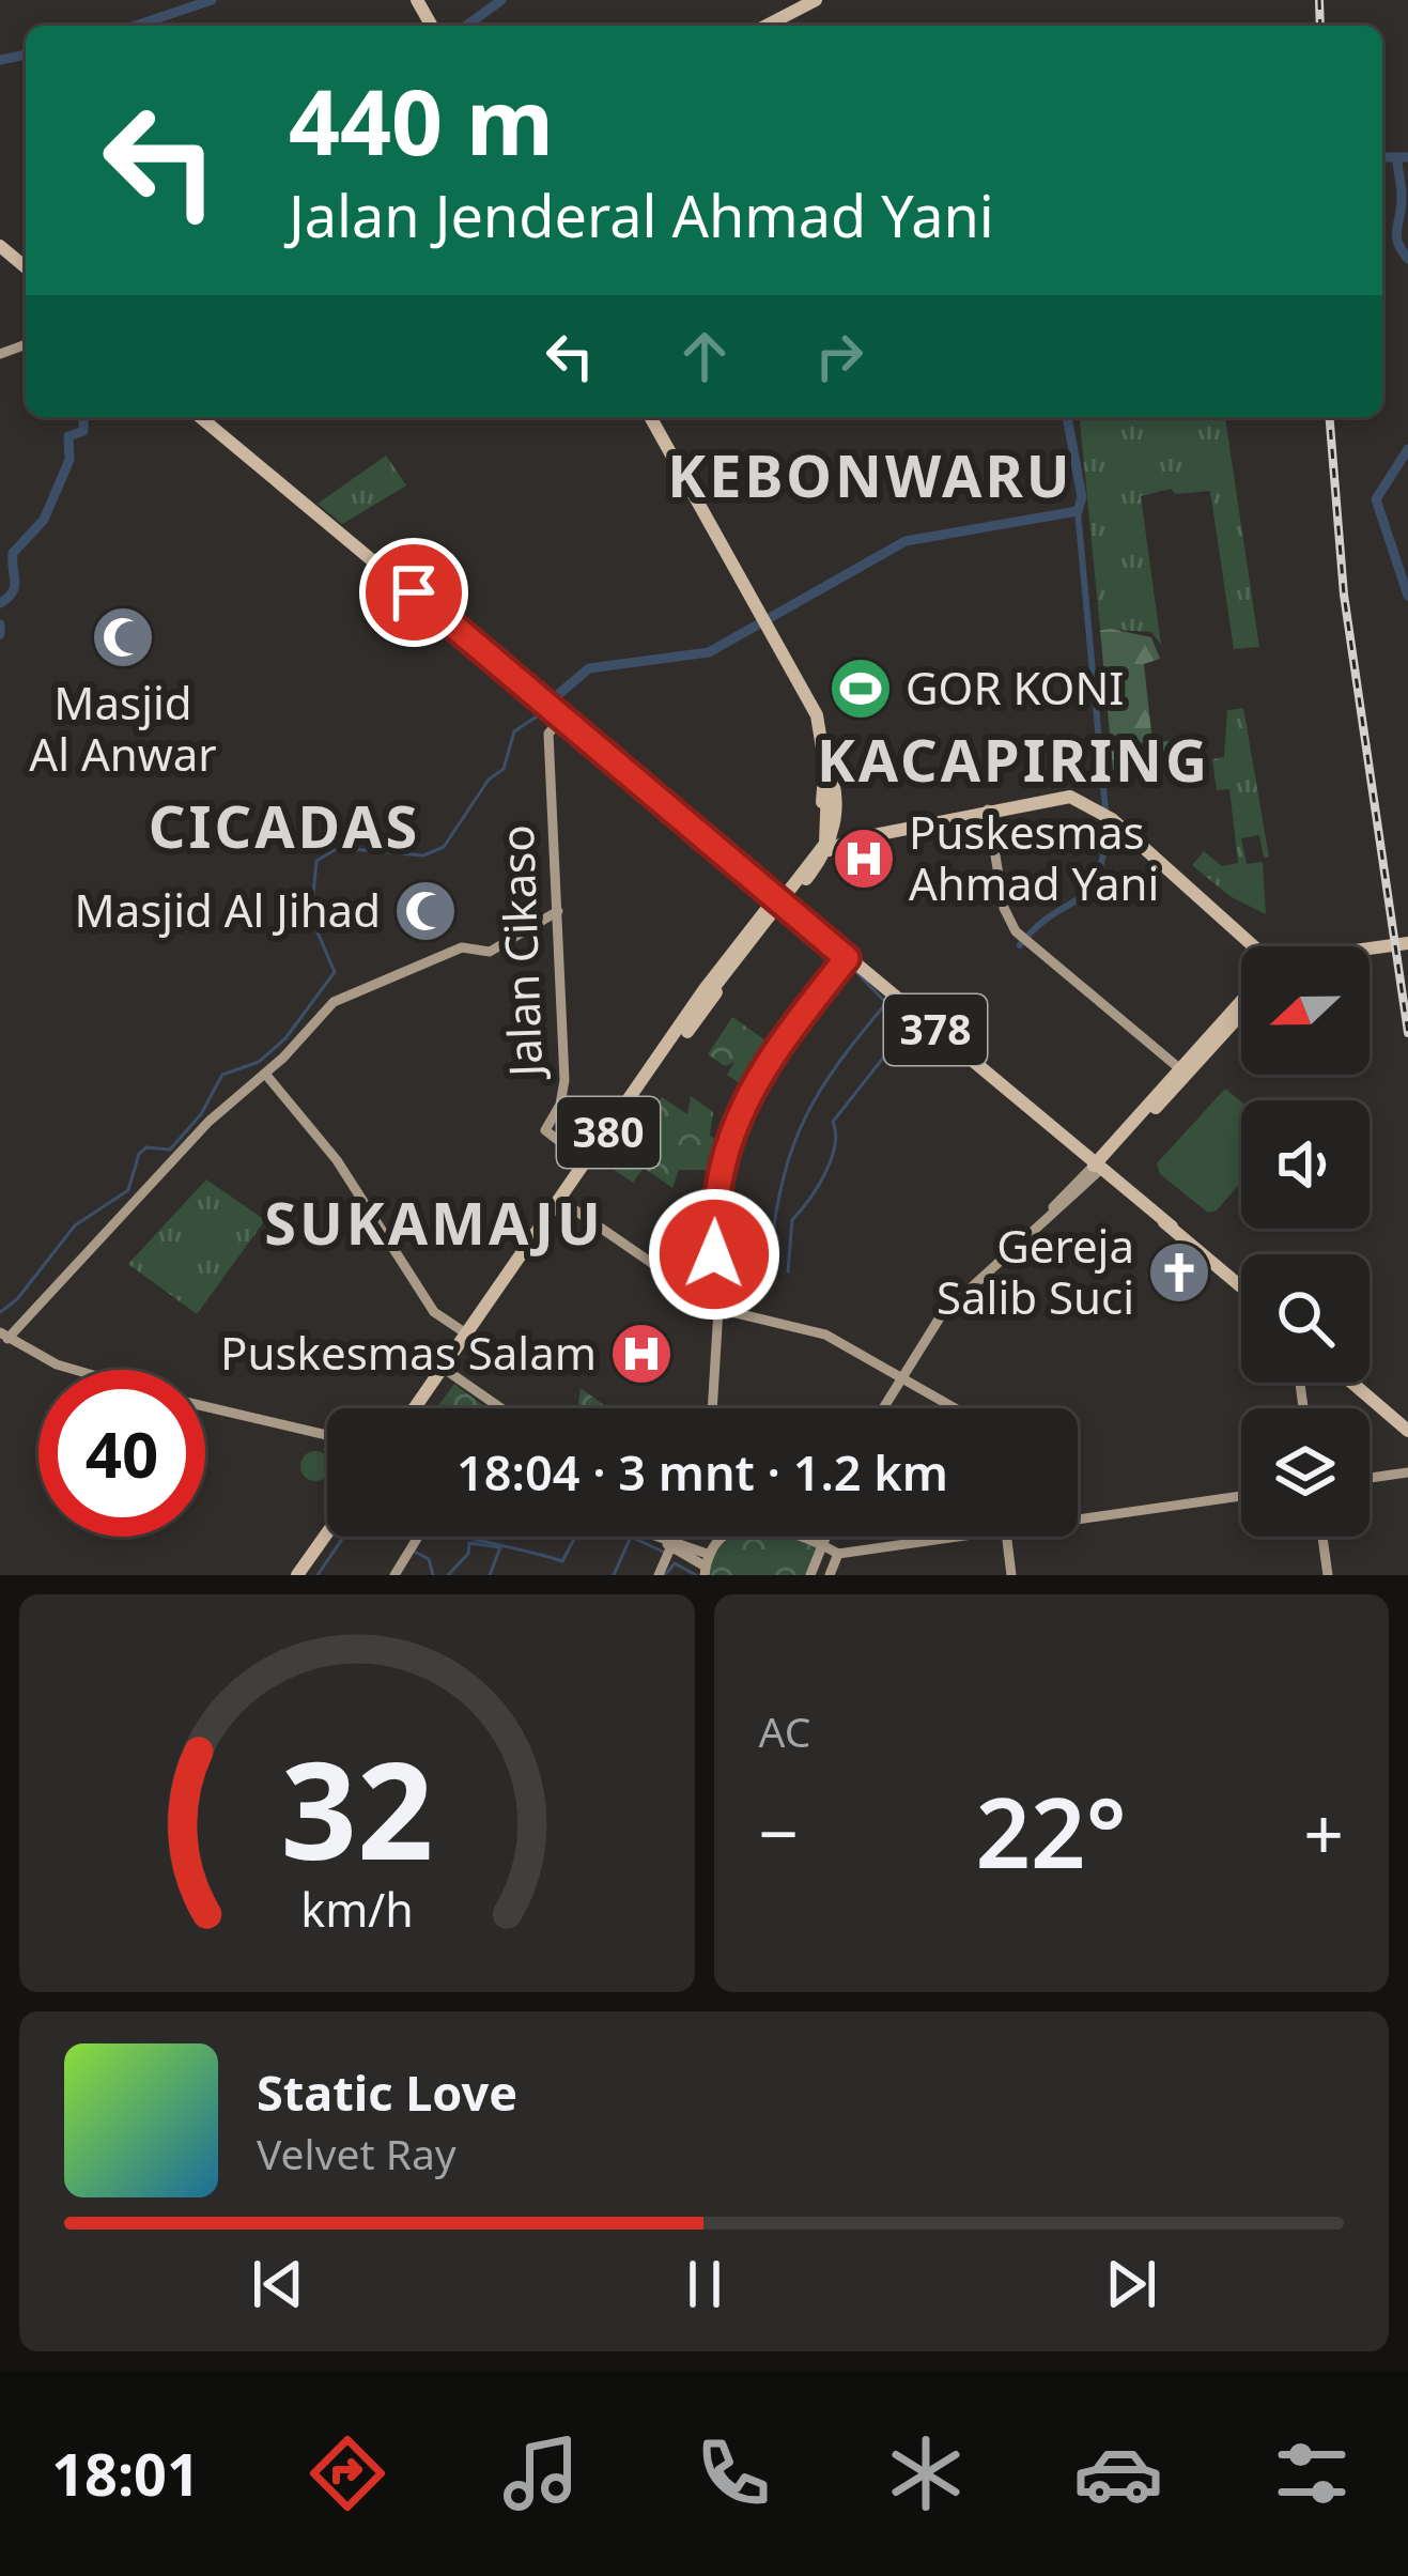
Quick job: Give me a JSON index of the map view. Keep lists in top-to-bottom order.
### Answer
{
  "streets": {
    "main road": ["378", "380"],
    "street": ["Jalan Cikaso"]
  },
  "crossings": [
    ["Jalan Cikaso", "380"],
    ["378", "380"]
  ],
  "districts": [
    "KEBONWARU",
    "KACAPIRING",
    "CICADAS",
    "SUKAMAJU"
  ],
  "places": {
    "mosque": ["Masjid Al Anwar", "Masjid Al Jihad"],
    "sports": ["GOR KONI"],
    "hospital": ["Puskesmas Ahmad Yani", "Puskesmas Salam"],
    "church": ["Gereja Salib Suci"]
  },
  "north": "left",
  "page": {
    "turn": ["440 m", "Jalan Jenderal Ahmad Yani"],
    "limit": "40",
    "trip": "18:04 · 3 mnt · 1.2 km",
    "tile": "AC",
    "heat": ["−", "22°", "+"],
    "song": ["Static Love", "Velvet Ray"],
    "tabs": "18:01",
    "gauge": ["32", "km/h"]
  }
}
